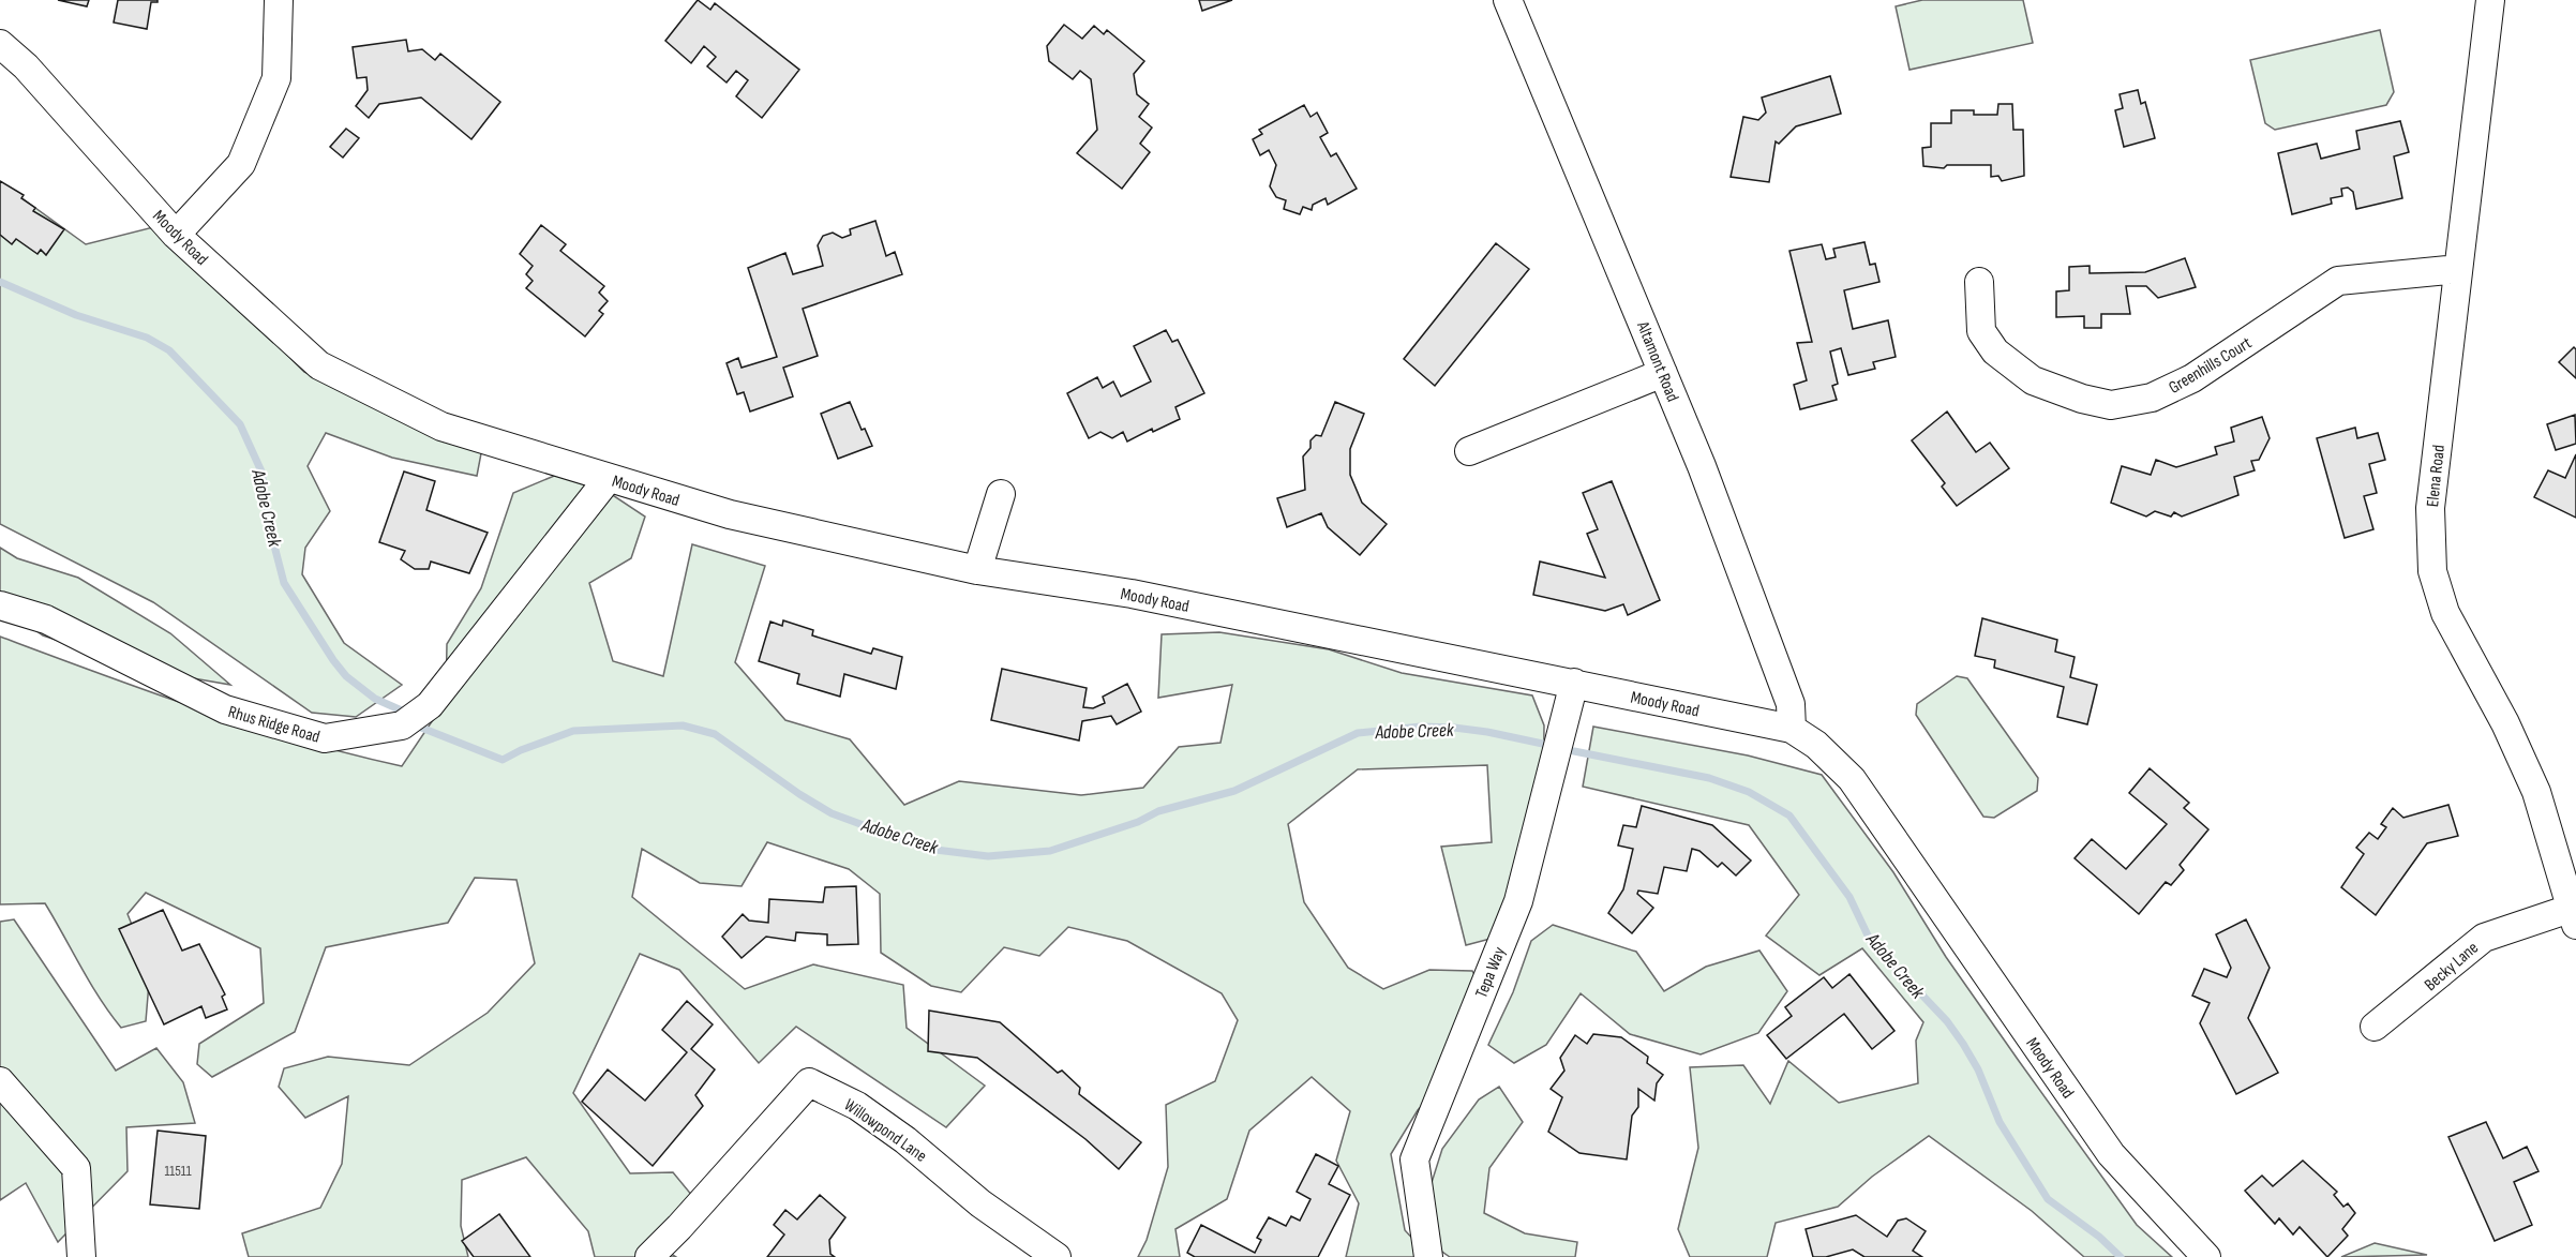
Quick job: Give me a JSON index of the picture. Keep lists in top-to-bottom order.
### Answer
{
  "streets": {
    "street": [
      "Moody Road",
      "Altamont Road",
      "Greenhills Court",
      "Elena Road",
      "Rhus Ridge Road",
      "Becky Lane",
      "Tepa Way",
      "Willowpond Lane"
    ]
  },
  "crossings": [
    ["Moody Road", "Altamont Road"],
    ["Moody Road", "Rhus Ridge Road"],
    ["Moody Road", "Tepa Way"],
    ["Greenhills Court", "Elena Road"],
    ["Elena Road", "Becky Lane"]
  ],
  "water": ["Adobe Creek"],
  "house_numbers": ["11511"]
}
